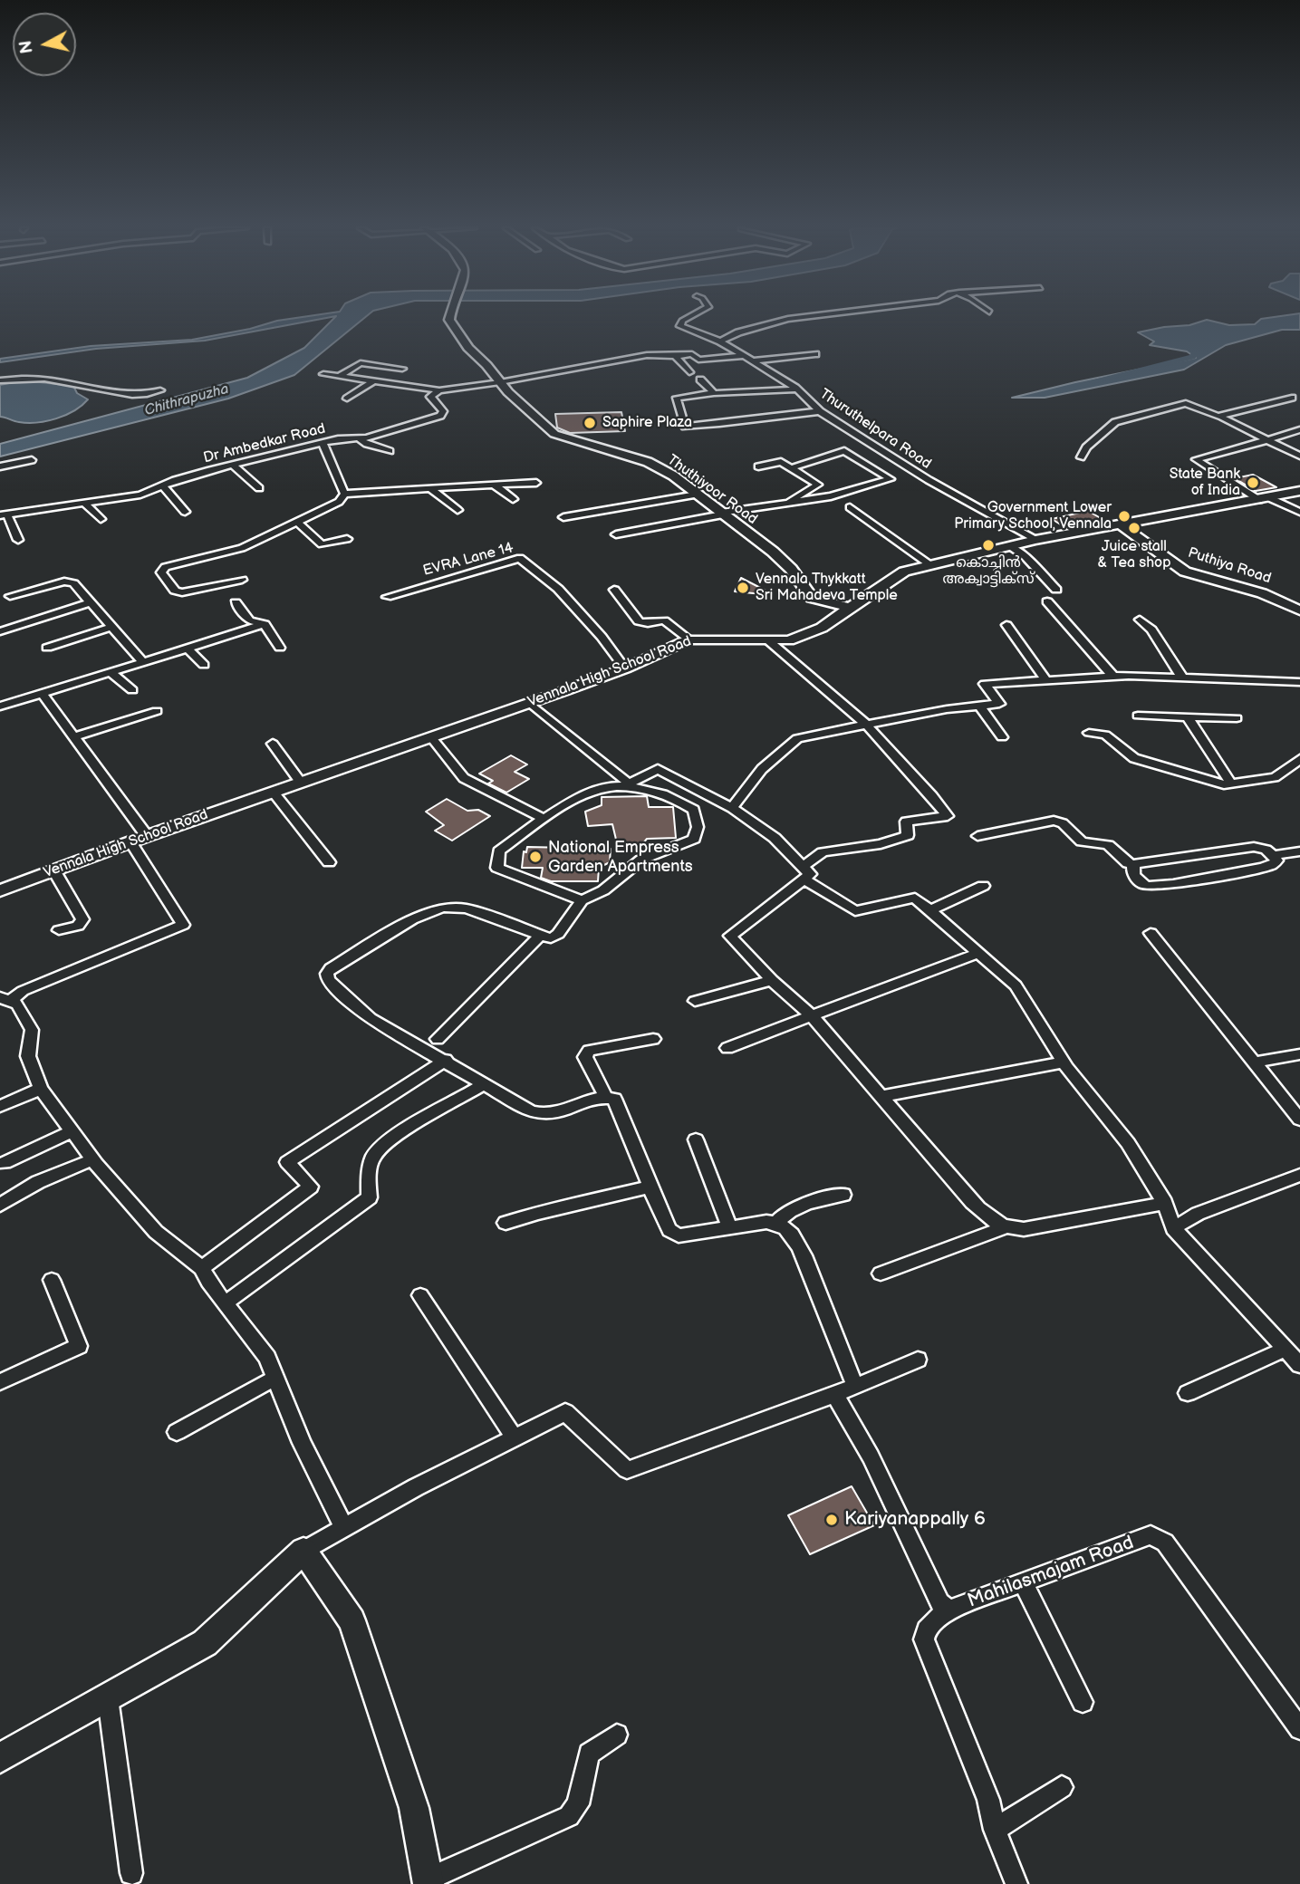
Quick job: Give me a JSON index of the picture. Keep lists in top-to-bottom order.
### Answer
{
  "streets": {
    "main road": ["Thuthiyoor Road", "Puthiya Road", "Vennala High School Road"],
    "street": [
      "Thuruthelpara Road",
      "Dr Ambedkar Road",
      "EVRA Lane 14",
      "Mahilasmajam Road"
    ]
  },
  "crossings": [
    ["Thuruthelpara Road", "Vennala High School Road"],
    ["Thuthiyoor Road", "Vennala High School Road"],
    ["EVRA Lane 14", "Vennala High School Road"],
    ["Puthiya Road", "Vennala High School Road"]
  ],
  "water": ["Chithrapuzha"],
  "places": [
    "Saphire Plaza",
    "State Bank of India",
    "Government Lower Primary School, Vennala",
    "Juice stall & Tea shop",
    "കൊച്ചിൻ അക്വാട്ടിക്സ്",
    "Vennala Thykkatt Sri Mahadeva Temple",
    "National Empress Garden Apartments",
    "Kariyanappally 6"
  ],
  "north": "left"
}
